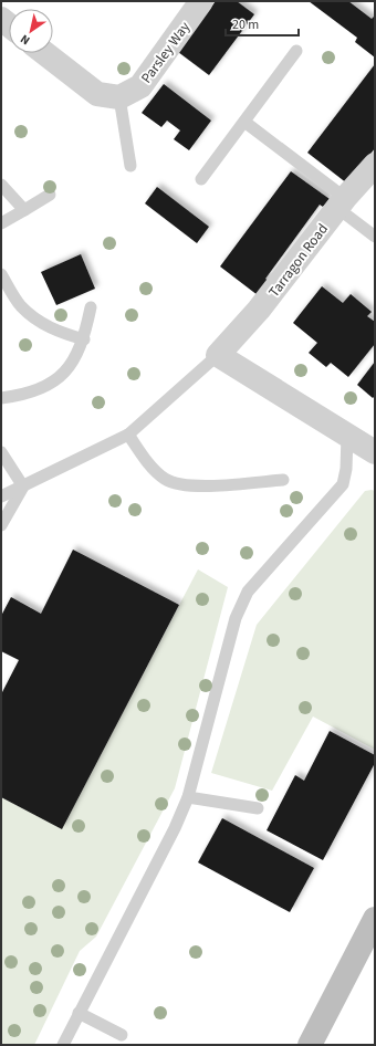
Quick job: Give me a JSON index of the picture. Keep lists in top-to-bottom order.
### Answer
{
  "streets": {
    "street": ["Parsley Way", "Tarragon Road"]
  },
  "scale_bar": "20 m",
  "north": "bottom left"
}
